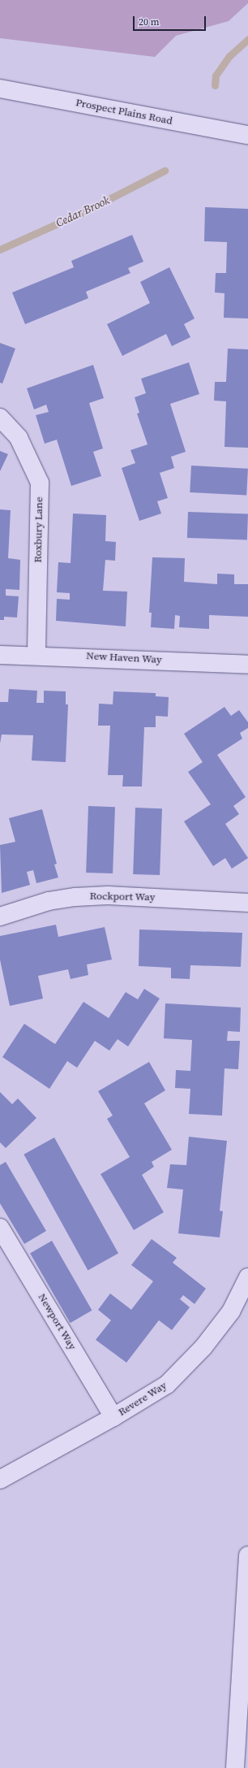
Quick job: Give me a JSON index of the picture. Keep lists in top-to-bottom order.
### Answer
{
  "streets": {
    "street": [
      "Prospect Plains Road",
      "Roxbury Lane",
      "New Haven Way",
      "Rockport Way",
      "Newport Way",
      "Revere Way"
    ]
  },
  "crossings": [
    ["Roxbury Lane", "New Haven Way"],
    ["Newport Way", "Revere Way"]
  ],
  "water": ["Cedar Brook"],
  "scale_bar": "20 m"
}
